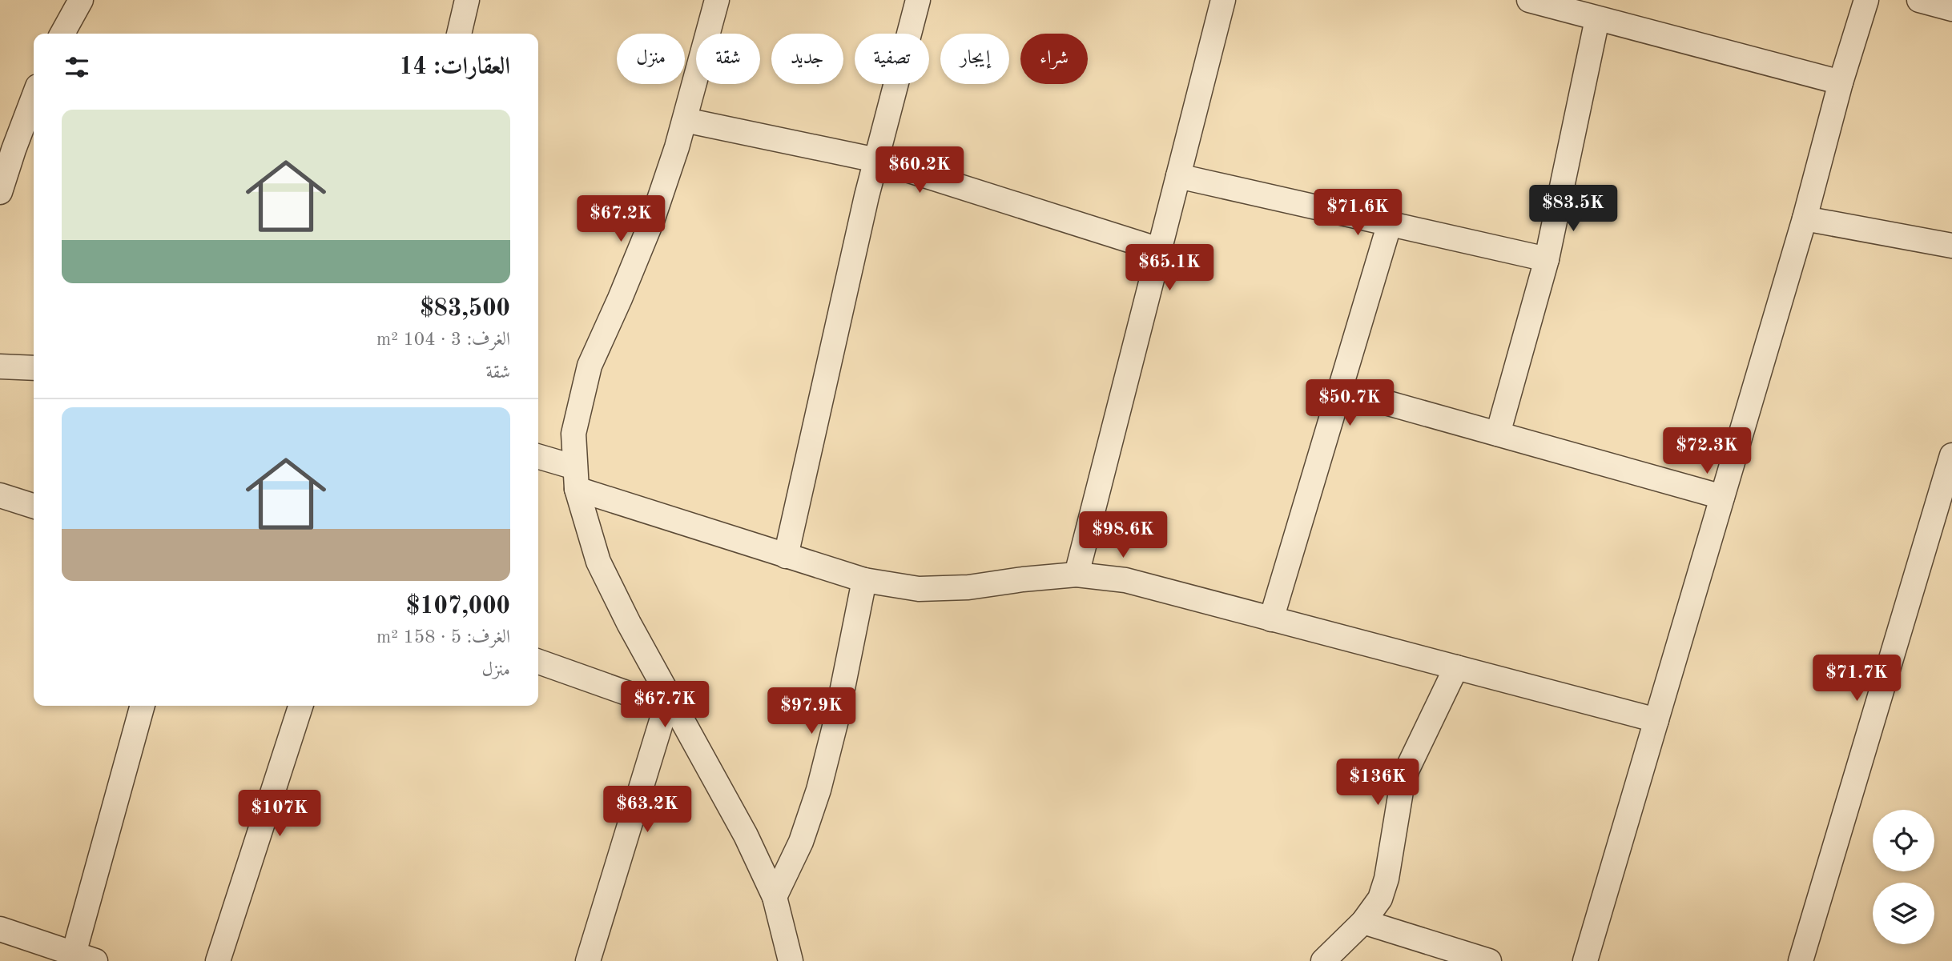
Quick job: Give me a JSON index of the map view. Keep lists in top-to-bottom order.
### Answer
{
  "page": {
    "chip": [
      "شراء",
      "إيجار",
      "تصفية",
      "جديد",
      "شقة",
      "منزل"
    ],
    "heading": "العقارات: 14",
    "list": [
      {
        "name": "$83,500",
        "note": "الغرف: 3 · 104 m² · شقة"
      },
      {
        "name": "$107,000",
        "note": "الغرف: 5 · 158 m² · منزل"
      }
    ],
    "price": [
      "$60.2K",
      "$83.5K",
      "$71.6K",
      "$67.2K",
      "$65.1K",
      "$50.7K",
      "$72.3K",
      "$98.6K",
      "$71.7K",
      "$67.7K",
      "$97.9K",
      "$136K",
      "$63.2K",
      "$107K"
    ]
  }
}
